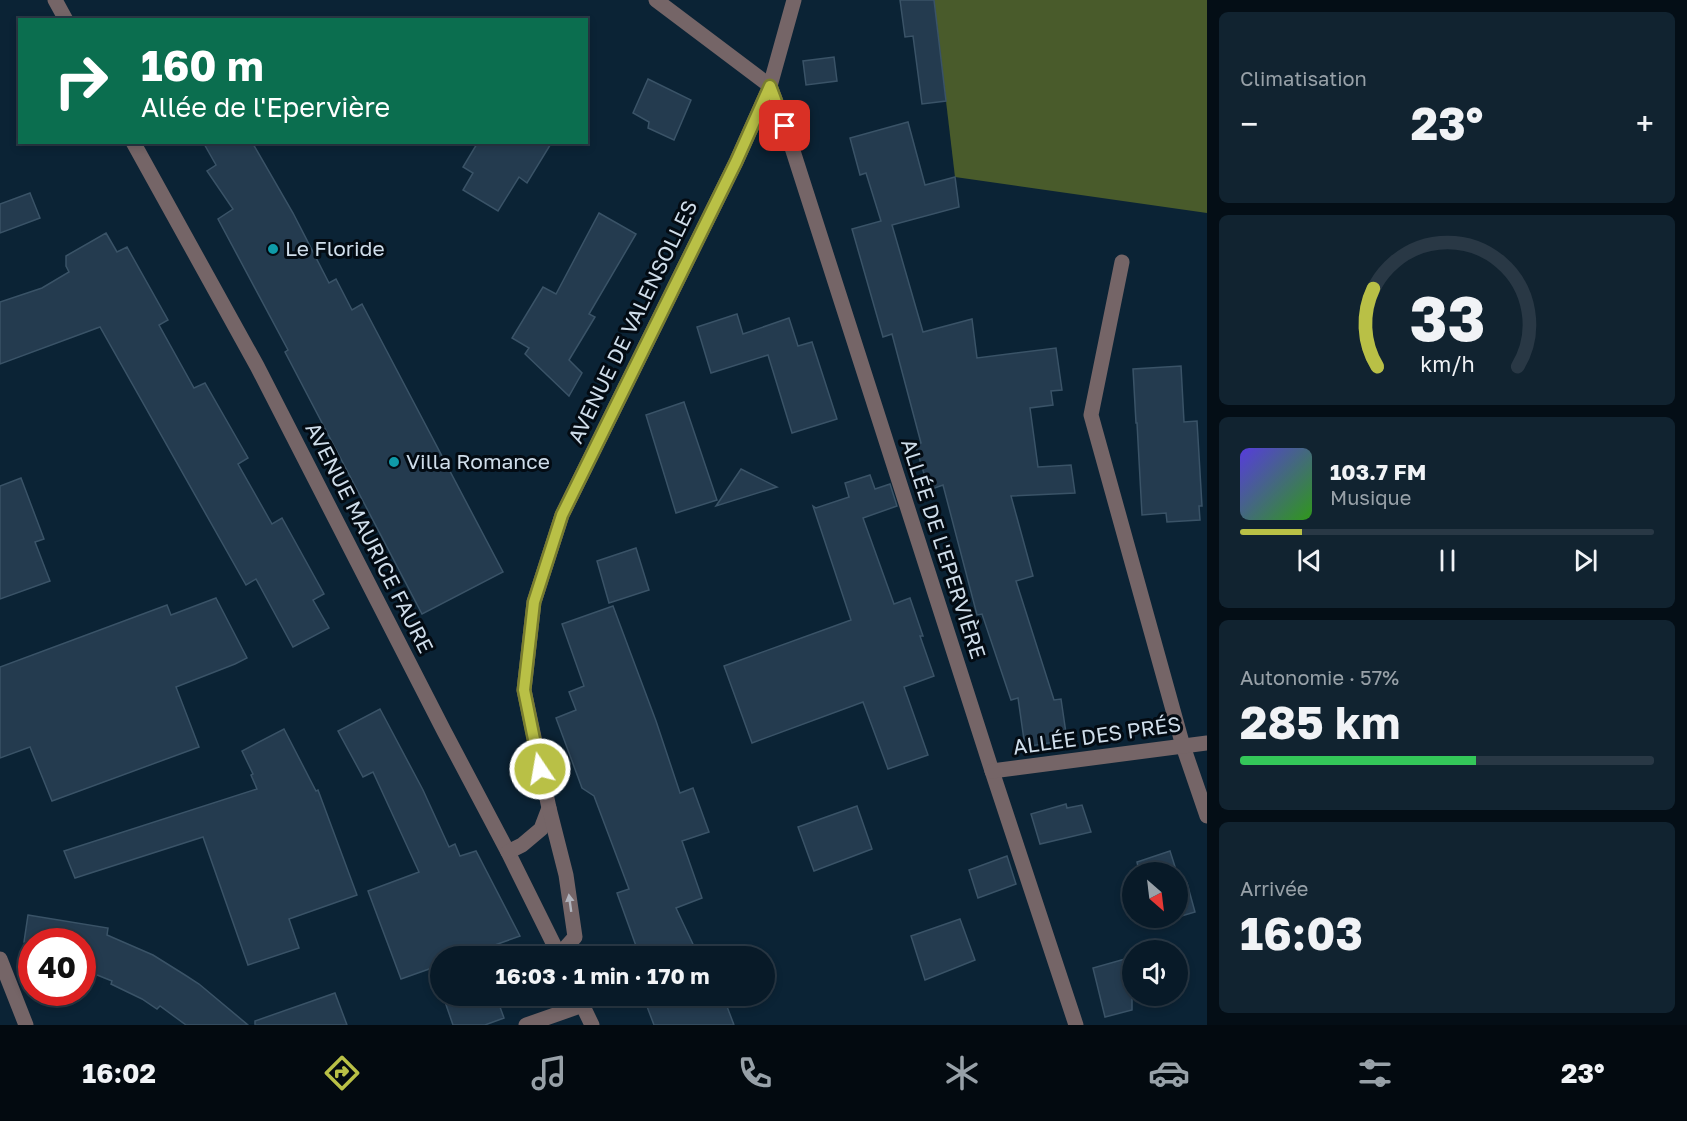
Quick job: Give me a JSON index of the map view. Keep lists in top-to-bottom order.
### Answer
{
  "streets": {
    "street": [
      "AVENUE DE VALENSOLLES",
      "AVENUE MAURICE FAURE",
      "ALLÉE DE L'EPERVIÈRE",
      "ALLÉE DES PRÉS"
    ]
  },
  "crossings": [
    ["AVENUE DE VALENSOLLES", "ALLÉE DE L'EPERVIÈRE"],
    ["ALLÉE DE L'EPERVIÈRE", "ALLÉE DES PRÉS"]
  ],
  "places": ["Le Floride", "Villa Romance"],
  "north": "bottom right",
  "page": {
    "tile": [
      "Climatisation",
      ["Autonomie · 57%", "285 km"],
      ["Arrivée", "16:03"]
    ],
    "turn": ["160 m", "Allée de l'Epervière"],
    "heat": ["−", "23°", "+"],
    "song": ["103.7 FM", "Musique"],
    "limit": "40",
    "trip": "16:03 · 1 min · 170 m",
    "tabs": ["16:02", "23°"],
    "gauge": ["33", "km/h"]
  }
}
